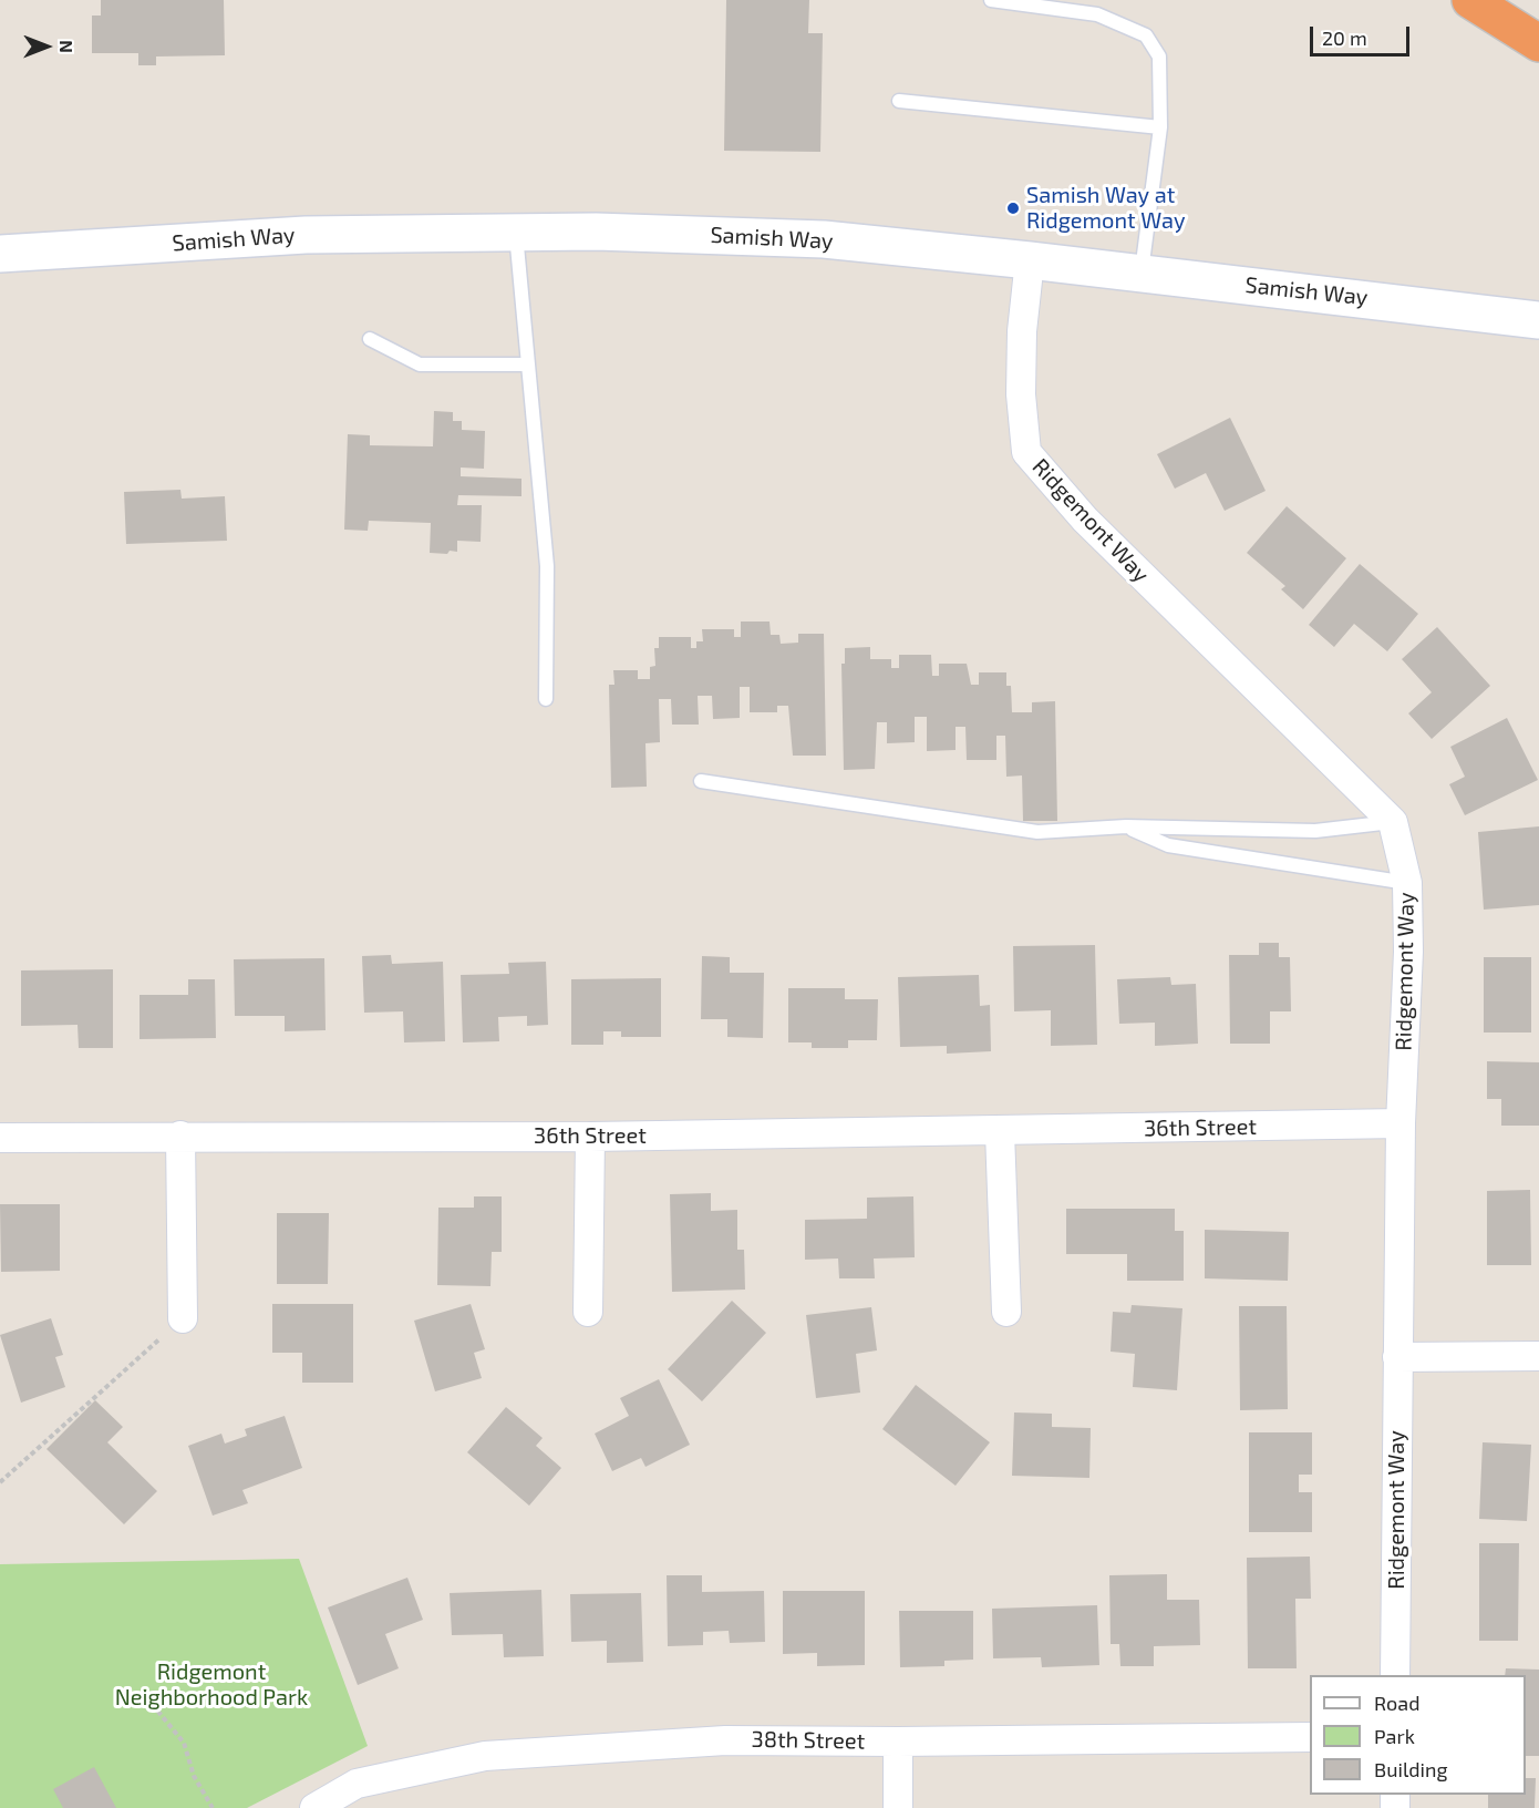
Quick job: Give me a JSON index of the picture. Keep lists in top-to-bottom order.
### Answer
{
  "streets": {
    "main road": ["Samish Way"],
    "street": ["Ridgemont Way", "36th Street", "38th Street"]
  },
  "crossings": [
    ["Samish Way", "Ridgemont Way"],
    ["Ridgemont Way", "36th Street"]
  ],
  "parks": ["Ridgemont Neighborhood Park"],
  "places": ["Samish Way at Ridgemont Way"],
  "legend": ["Road", "Park", "Building"],
  "scale_bar": "20 m",
  "north": "right"
}
